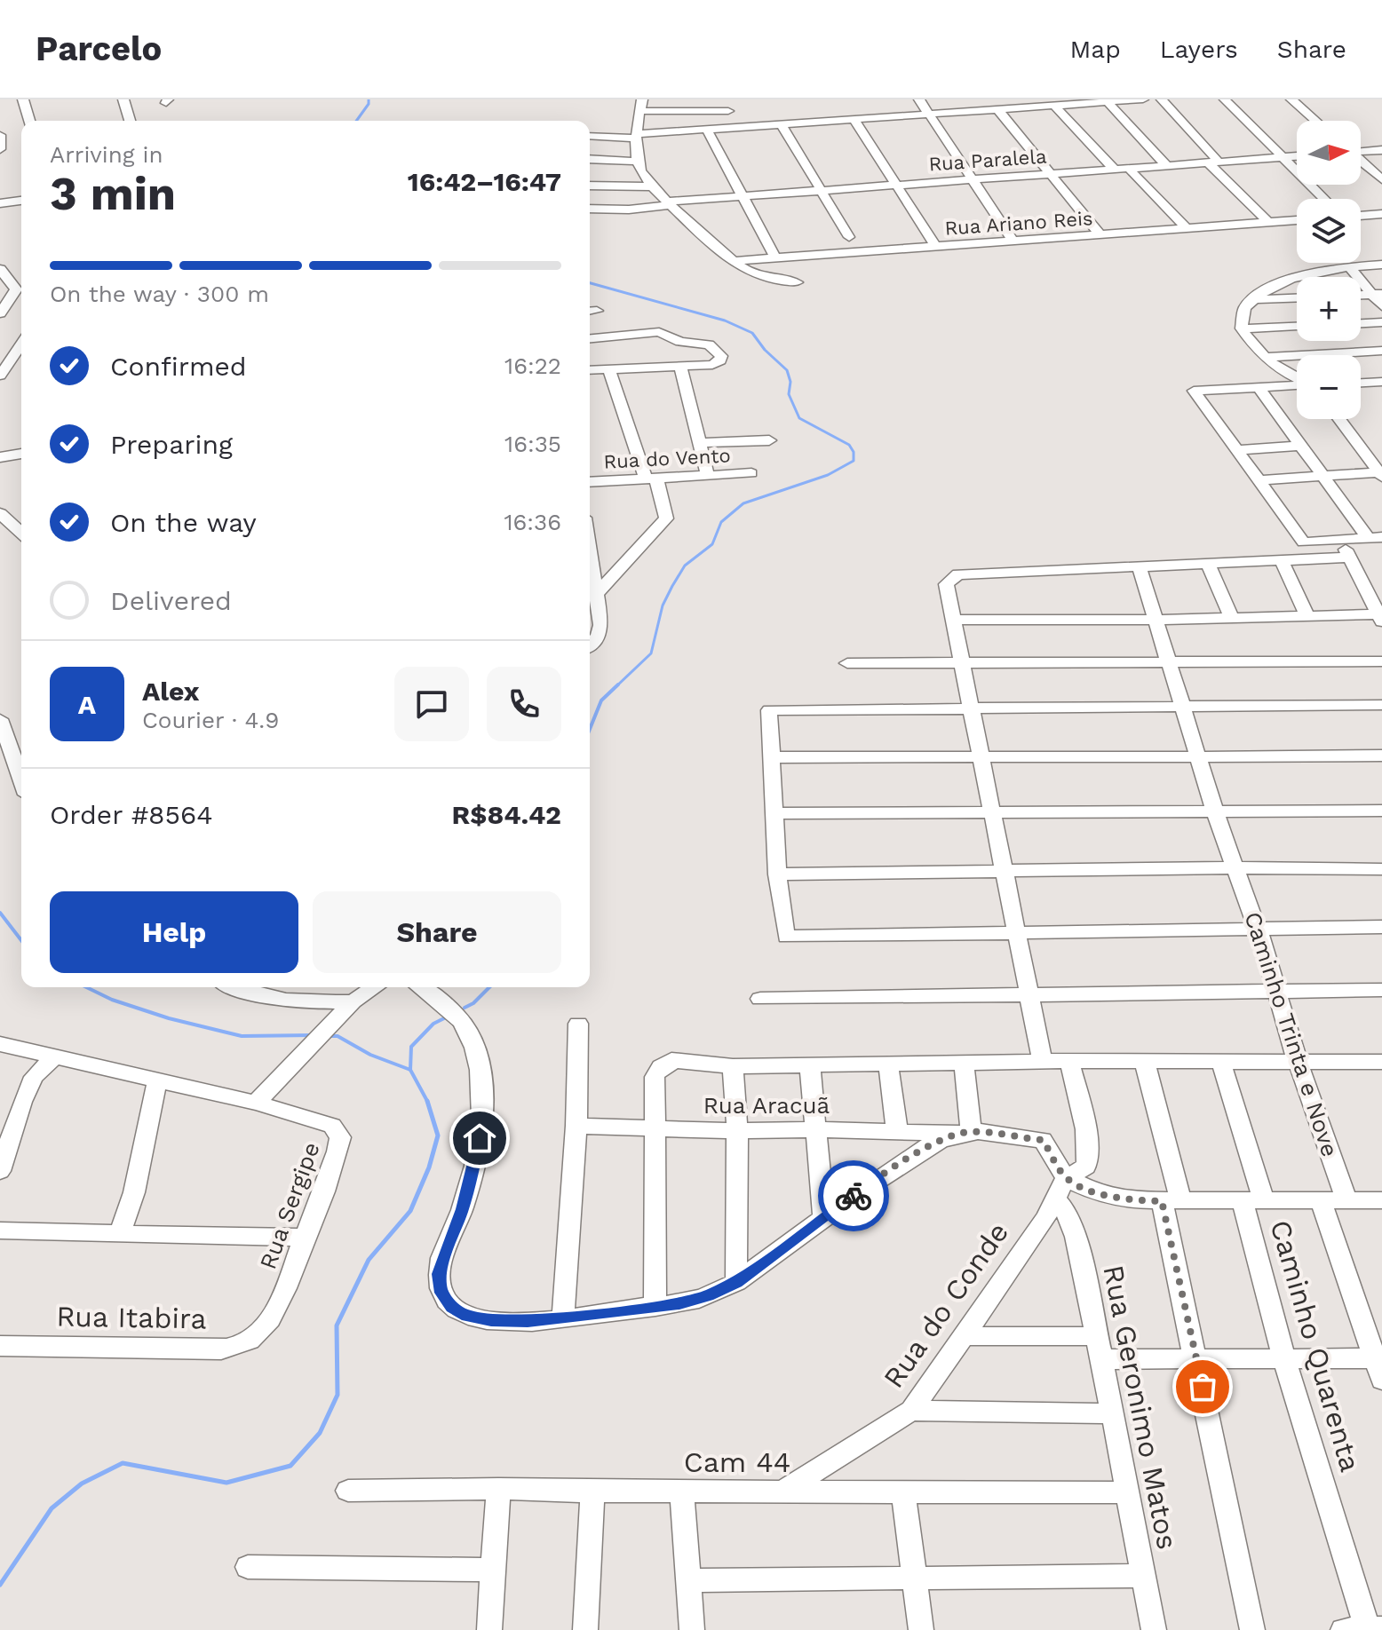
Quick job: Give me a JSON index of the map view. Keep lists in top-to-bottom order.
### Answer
{
  "streets": {
    "street": [
      "Rua Paralela",
      "Rua Ariano Reis",
      "Rua do Vento",
      "Caminho Trinta e Nove",
      "Rua Aracuã",
      "Rua Sergipe",
      "Rua do Conde",
      "Rua Itabira",
      "Caminho Quarenta",
      "Rua Geronimo Matos",
      "Cam 44"
    ]
  },
  "crossings": [
    ["Rua Aracuã", "Rua do Conde"],
    ["Rua Sergipe", "Rua Itabira"],
    ["Rua do Conde", "Rua Geronimo Matos"],
    ["Rua do Conde", "Cam 44"],
    ["Rua Geronimo Matos", "Cam 44"]
  ],
  "north": "right",
  "page": {
    "header": "Parcelo",
    "nav": ["Map", "Layers", "Share"],
    "map_buttons": ["+", "−"],
    "heading": ["3 min", "Arriving in", "16:42–16:47"],
    "panel": [
      "Alex",
      "Courier · 4.9",
      "Order #8564",
      "R$84.42"
    ],
    "bar": "On the way · 300 m",
    "list": [
      ["Confirmed", "16:22"],
      ["Preparing", "16:35"],
      ["On the way", "16:36"],
      "Delivered"
    ],
    "round": "A",
    "buttons": ["Help", "Share"]
  }
}
